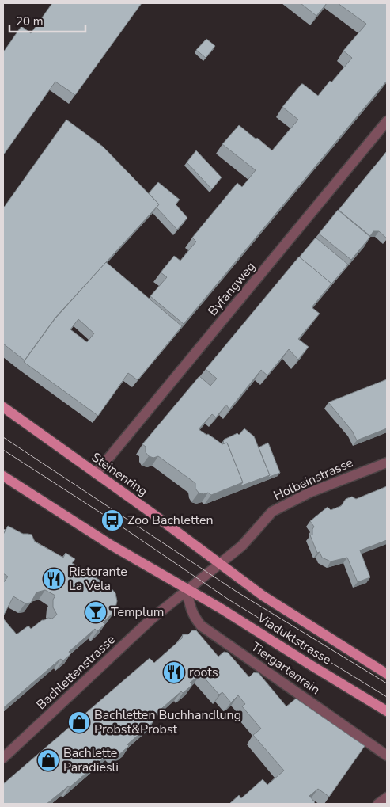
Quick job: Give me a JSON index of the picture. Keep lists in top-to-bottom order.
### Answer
{
  "streets": {
    "main road": ["Steinenring", "Viaduktstrasse"],
    "street": [
      "Byfangweg",
      "Holbeinstrasse",
      "Tiergartenrain",
      "Bachlettenstrasse"
    ]
  },
  "crossings": [
    ["Byfangweg", "Steinenring"],
    ["Steinenring", "Holbeinstrasse"],
    ["Steinenring", "Viaduktstrasse"],
    ["Holbeinstrasse", "Viaduktstrasse"],
    ["Holbeinstrasse", "Bachlettenstrasse"],
    ["Viaduktstrasse", "Tiergartenrain"],
    ["Viaduktstrasse", "Bachlettenstrasse"],
    ["Tiergartenrain", "Bachlettenstrasse"]
  ],
  "places": {
    "bus stop": ["Zoo Bachletten"],
    "restaurant": ["Ristorante La Vela", "roots"],
    "bar": ["Templum"],
    "shop": ["Bachletten Buchhandlung Probst&Probst", "Bachlette Paradiesli"]
  },
  "scale_bar": "20 m"
}
